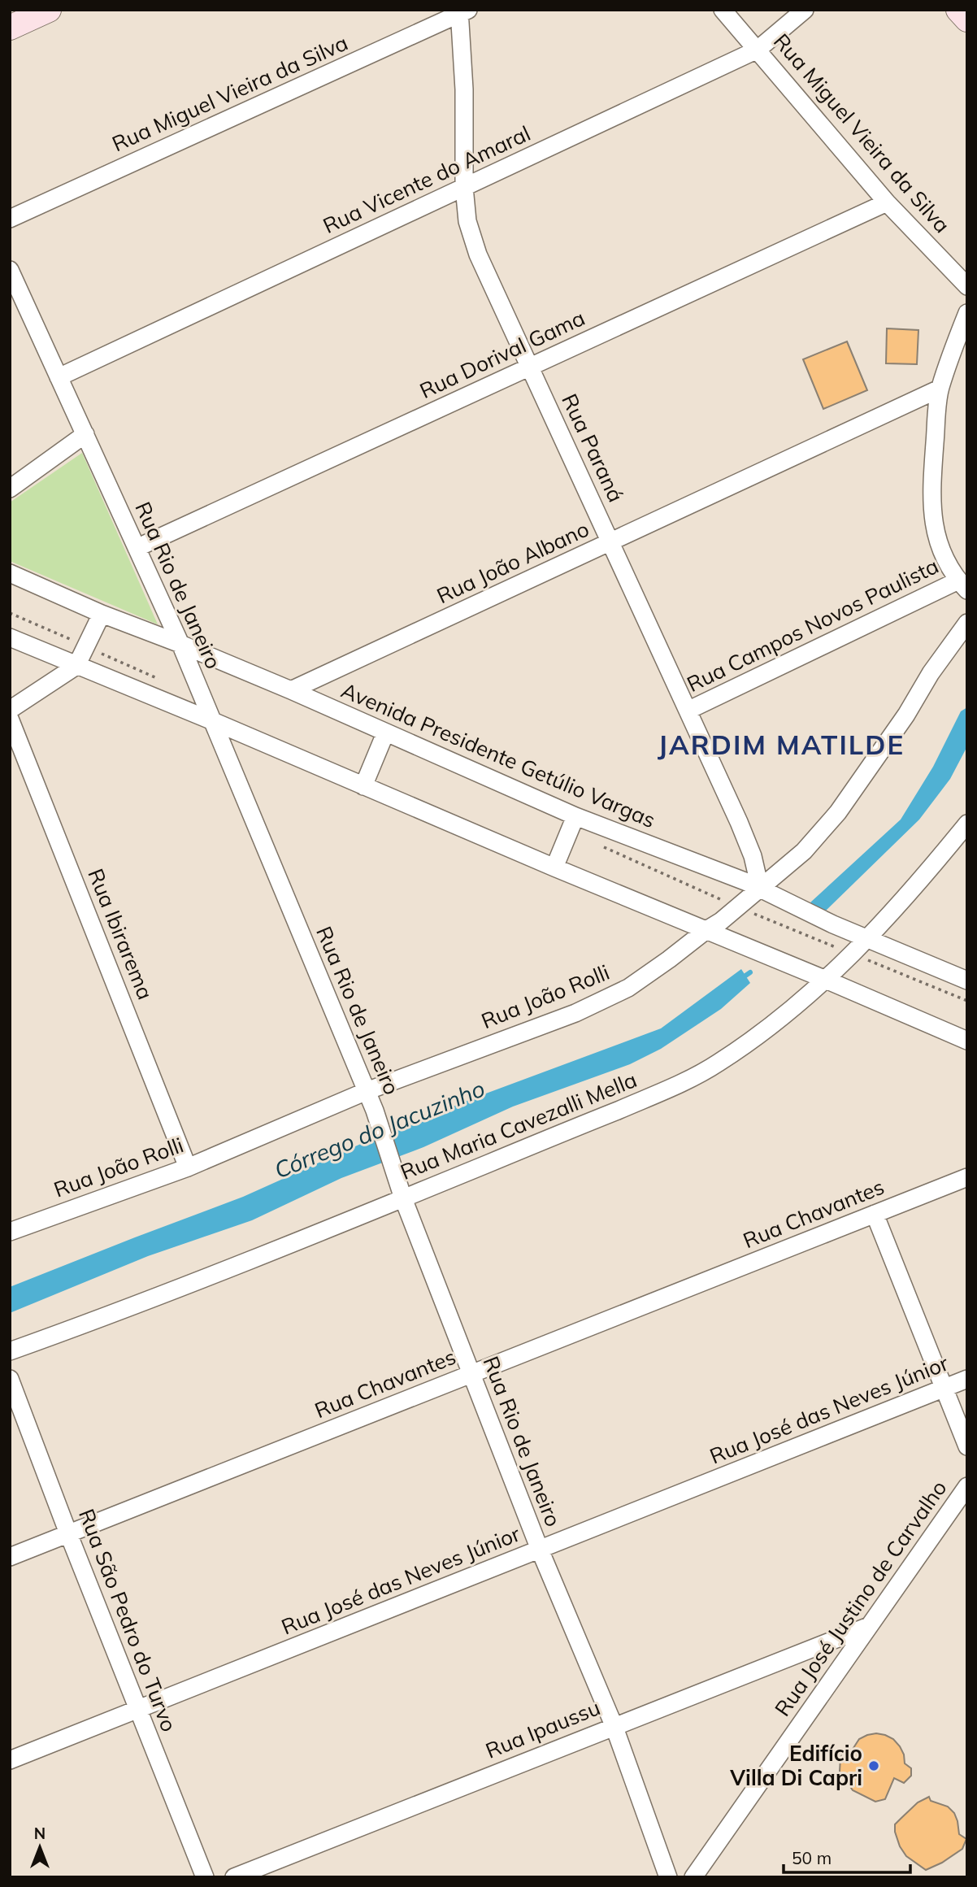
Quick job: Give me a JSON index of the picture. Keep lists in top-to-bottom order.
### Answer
{
  "streets": {
    "street": [
      "Rua Miguel Vieira da Silva",
      "Rua Vicente do Amaral",
      "Rua Dorival Gama",
      "Rua Paraná",
      "Rua João Albano",
      "Rua Rio de Janeiro",
      "Rua Campos Novos Paulista",
      "Avenida Presidente Getúlio Vargas",
      "Rua Ibirarema",
      "Rua João Rolli",
      "Rua Maria Cavezalli Mella",
      "Rua Chavantes",
      "Rua José das Neves Júnior",
      "Rua José Justino de Carvalho",
      "Rua São Pedro do Turvo",
      "Rua Ipaussu"
    ]
  },
  "crossings": [
    ["Rua Miguel Vieira da Silva", "Rua Vicente do Amaral"],
    ["Rua Miguel Vieira da Silva", "Rua Dorival Gama"],
    ["Rua Miguel Vieira da Silva", "Rua Paraná"],
    ["Rua Vicente do Amaral", "Rua Paraná"],
    ["Rua Vicente do Amaral", "Rua Rio de Janeiro"],
    ["Rua Dorival Gama", "Rua Paraná"],
    ["Rua Dorival Gama", "Rua Rio de Janeiro"],
    ["Rua Paraná", "Rua João Albano"],
    ["Rua Paraná", "Rua Campos Novos Paulista"],
    ["Rua Paraná", "Avenida Presidente Getúlio Vargas"],
    ["Rua Paraná", "Rua João Rolli"],
    ["Rua João Albano", "Avenida Presidente Getúlio Vargas"],
    ["Rua Rio de Janeiro", "Avenida Presidente Getúlio Vargas"],
    ["Rua Rio de Janeiro", "Rua João Rolli"],
    ["Rua Rio de Janeiro", "Rua Maria Cavezalli Mella"],
    ["Rua Rio de Janeiro", "Rua Chavantes"],
    ["Rua Rio de Janeiro", "Rua José das Neves Júnior"],
    ["Rua Rio de Janeiro", "Rua Ipaussu"],
    ["Avenida Presidente Getúlio Vargas", "Rua João Rolli"],
    ["Avenida Presidente Getúlio Vargas", "Rua Maria Cavezalli Mella"],
    ["Rua Ibirarema", "Rua João Rolli"],
    ["Rua Chavantes", "Rua São Pedro do Turvo"],
    ["Rua José das Neves Júnior", "Rua São Pedro do Turvo"],
    ["Rua José Justino de Carvalho", "Rua Ipaussu"]
  ],
  "districts": ["JARDIM MATILDE"],
  "water": ["Córrego do Jacuzinho"],
  "places": ["Edifício Villa Di Capri"],
  "scale_bar": "50 m",
  "north": "top"
}
